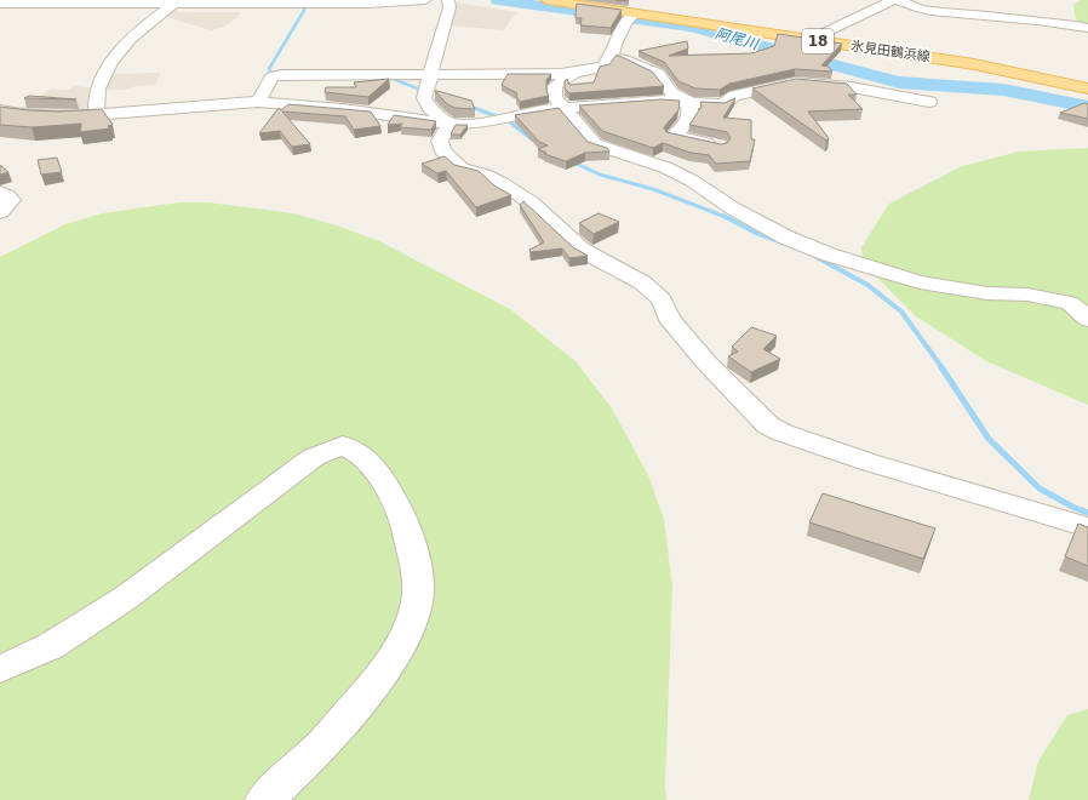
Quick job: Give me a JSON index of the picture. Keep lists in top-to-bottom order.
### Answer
{
  "streets": {
    "main road": ["18", "氷見田鶴浜線"]
  },
  "water": ["阿尾川"]
}
